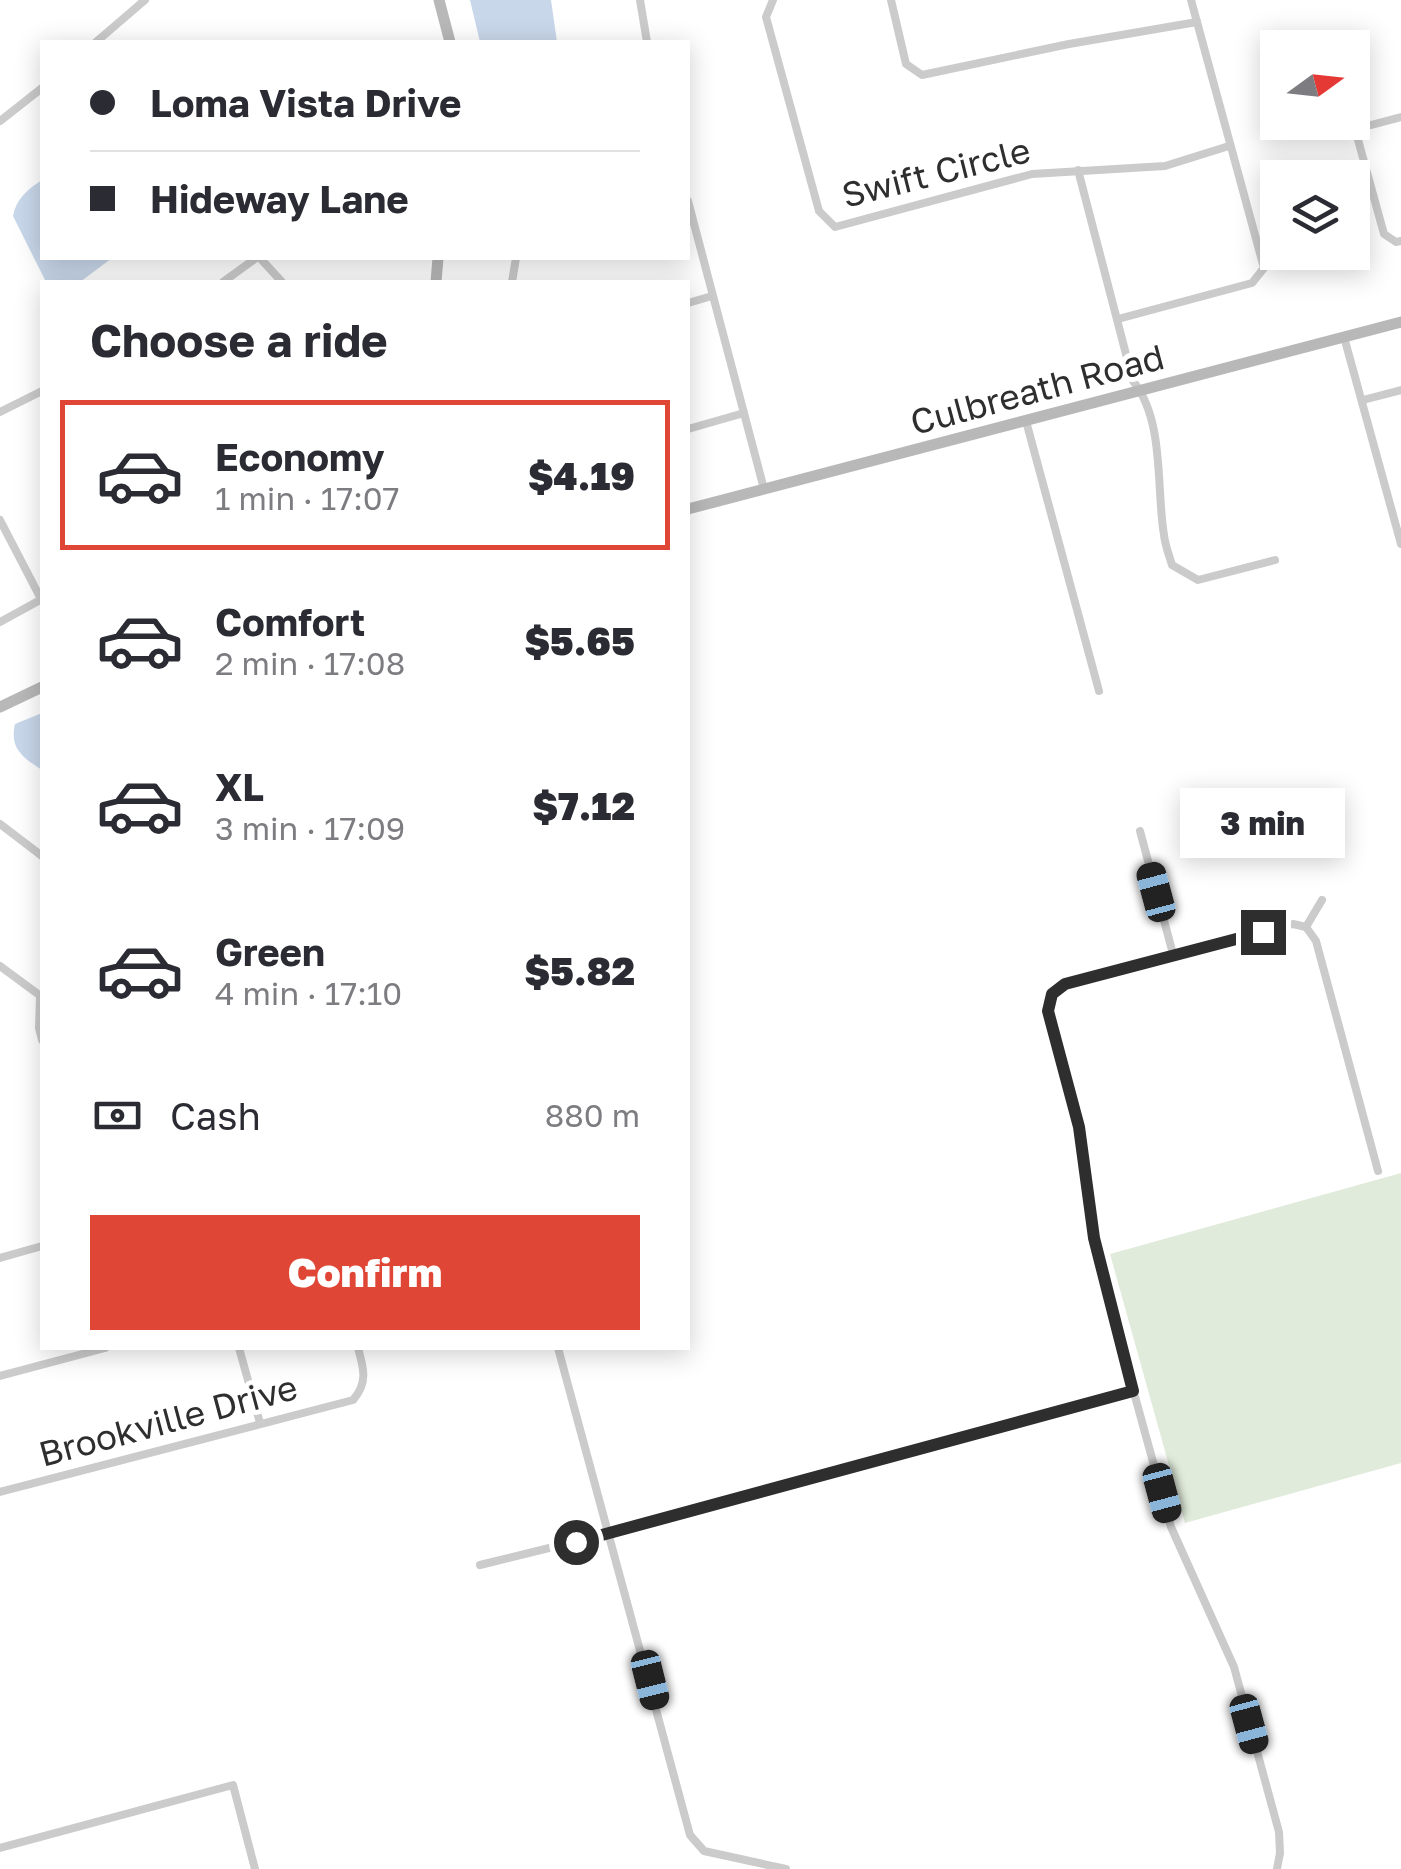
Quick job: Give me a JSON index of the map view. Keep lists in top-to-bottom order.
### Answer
{
  "streets": {
    "street": ["Swift Circle", "Culbreath Road", "Brookville Drive"]
  },
  "north": "right",
  "page": {
    "banner": ["Loma Vista Drive", "Hideway Lane"],
    "heading": "Choose a ride",
    "list": [
      {
        "name": "Economy",
        "note": "1 min · 17:07",
        "value": "$4.19"
      },
      {
        "name": "Comfort",
        "note": "2 min · 17:08",
        "value": "$5.65"
      },
      {
        "name": "XL",
        "note": "3 min · 17:09",
        "value": "$7.12"
      },
      {
        "name": "Green",
        "note": "4 min · 17:10",
        "value": "$5.82"
      }
    ],
    "bubble": "3 min",
    "pay": ["Cash", "880 m"],
    "buttons": "Confirm"
  }
}
